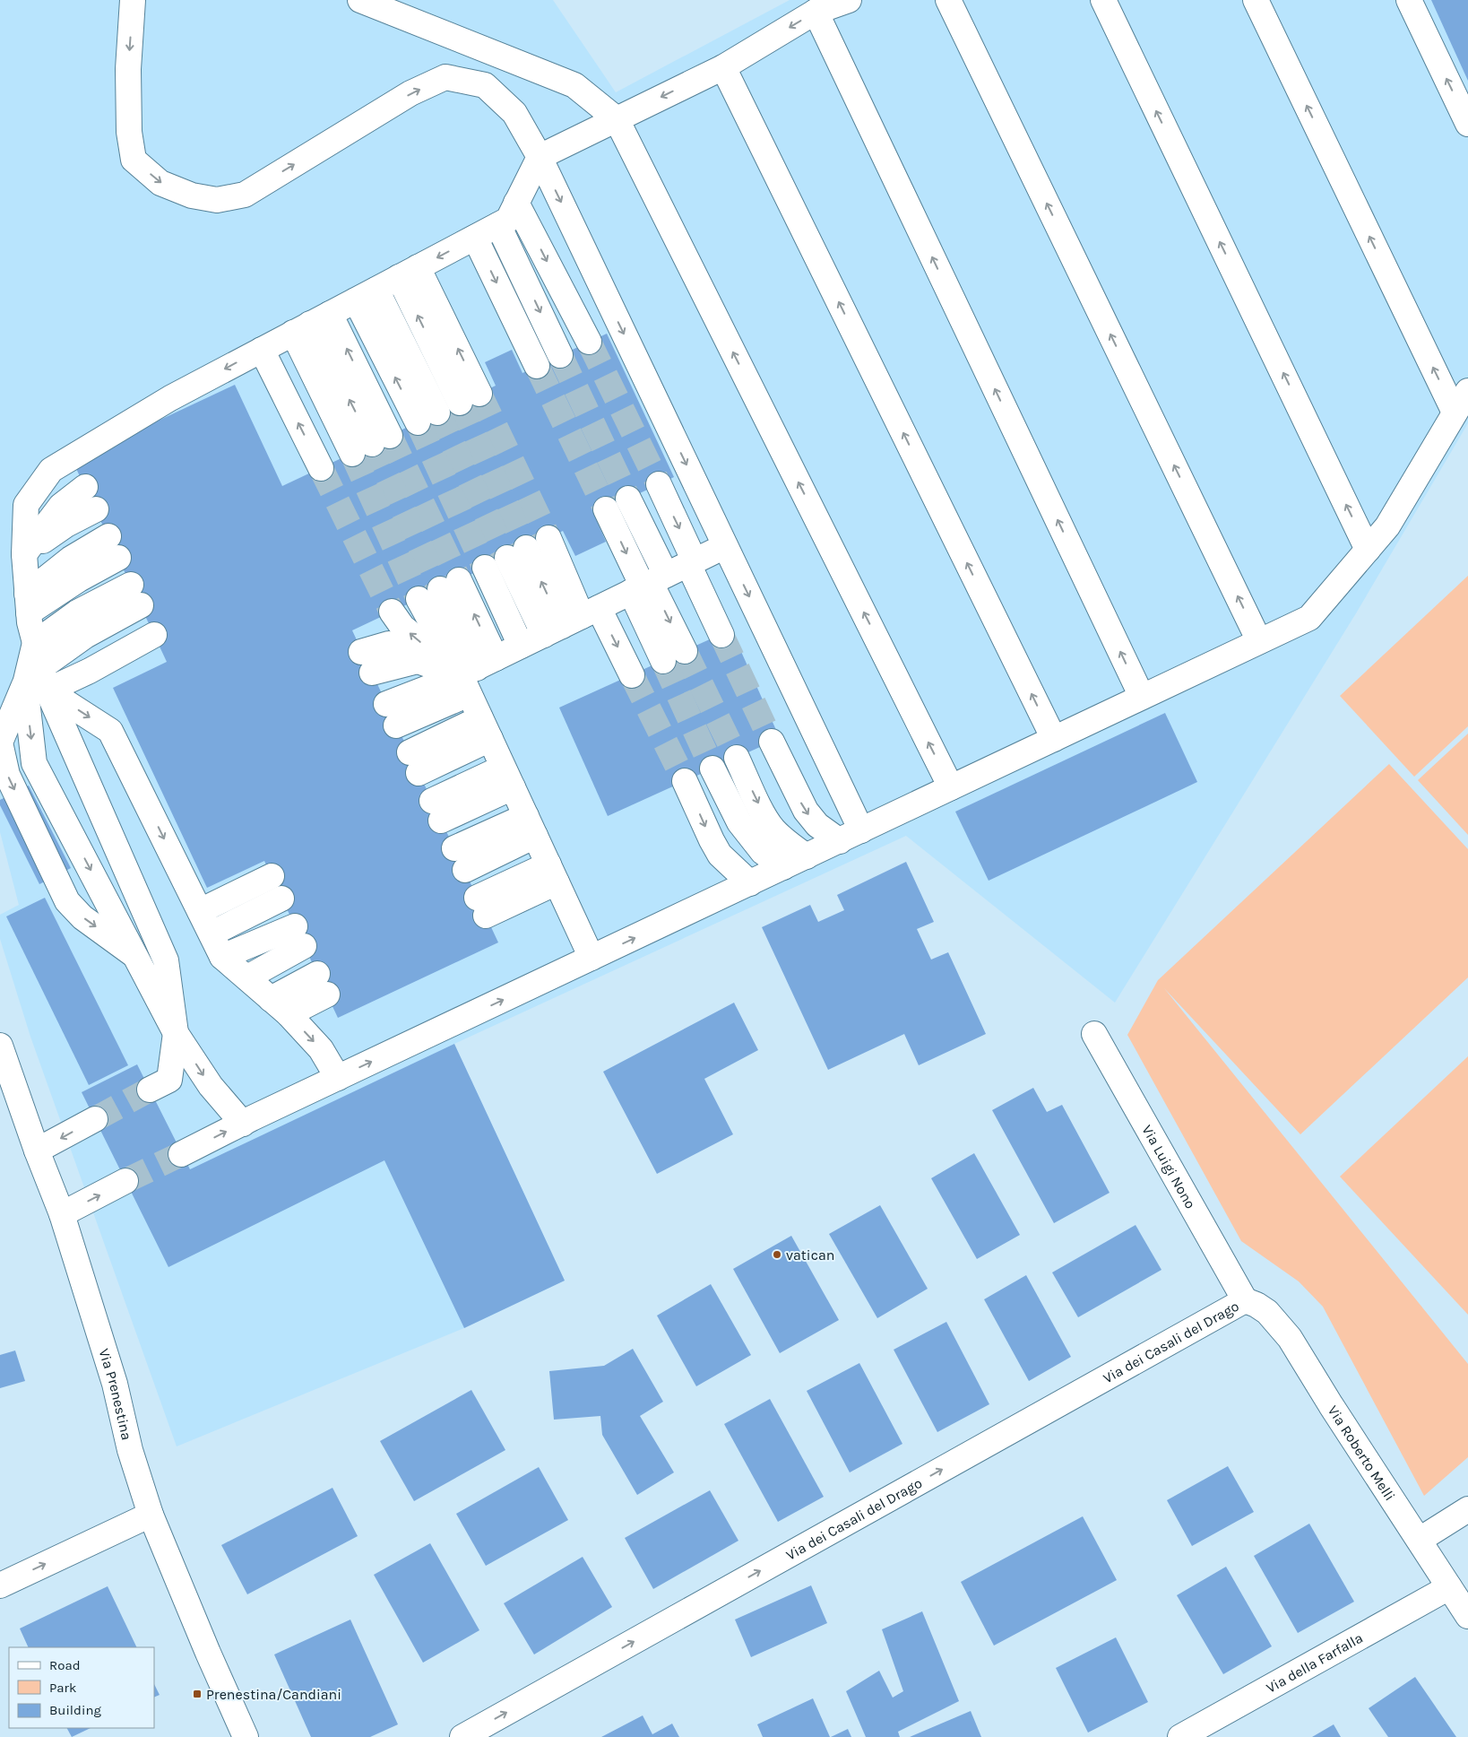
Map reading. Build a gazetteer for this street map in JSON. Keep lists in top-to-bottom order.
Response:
{
  "streets": {
    "street": [
      "Via Luigi Nono",
      "Via dei Casali del Drago",
      "Via Prenestina",
      "Via Roberto Melli",
      "Via della Farfalla"
    ]
  },
  "crossings": [
    ["Via Luigi Nono", "Via dei Casali del Drago"],
    ["Via Luigi Nono", "Via Roberto Melli"],
    ["Via dei Casali del Drago", "Via Roberto Melli"],
    ["Via Roberto Melli", "Via della Farfalla"]
  ],
  "one_way": ["Via dei Casali del Drago"],
  "places": {
    "other": ["vatican"],
    "transit": ["Prenestina/Candiani"]
  },
  "legend": ["Road", "Park", "Building"]
}
